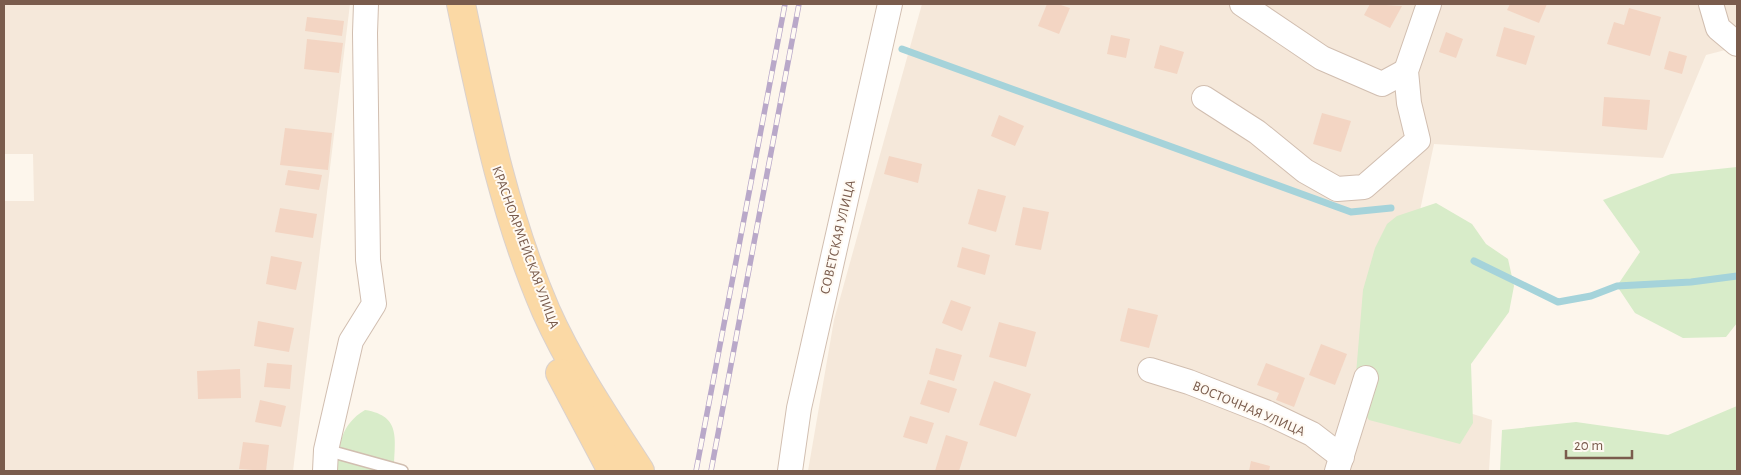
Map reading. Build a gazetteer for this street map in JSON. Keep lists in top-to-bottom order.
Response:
{
  "streets": {
    "main road": ["КРАСНОАРМЕЙСКАЯ УЛИЦА"],
    "street": ["СОВЕТСКАЯ УЛИЦА", "ВОСТОЧНАЯ УЛИЦА"]
  },
  "scale_bar": "20 m"
}
